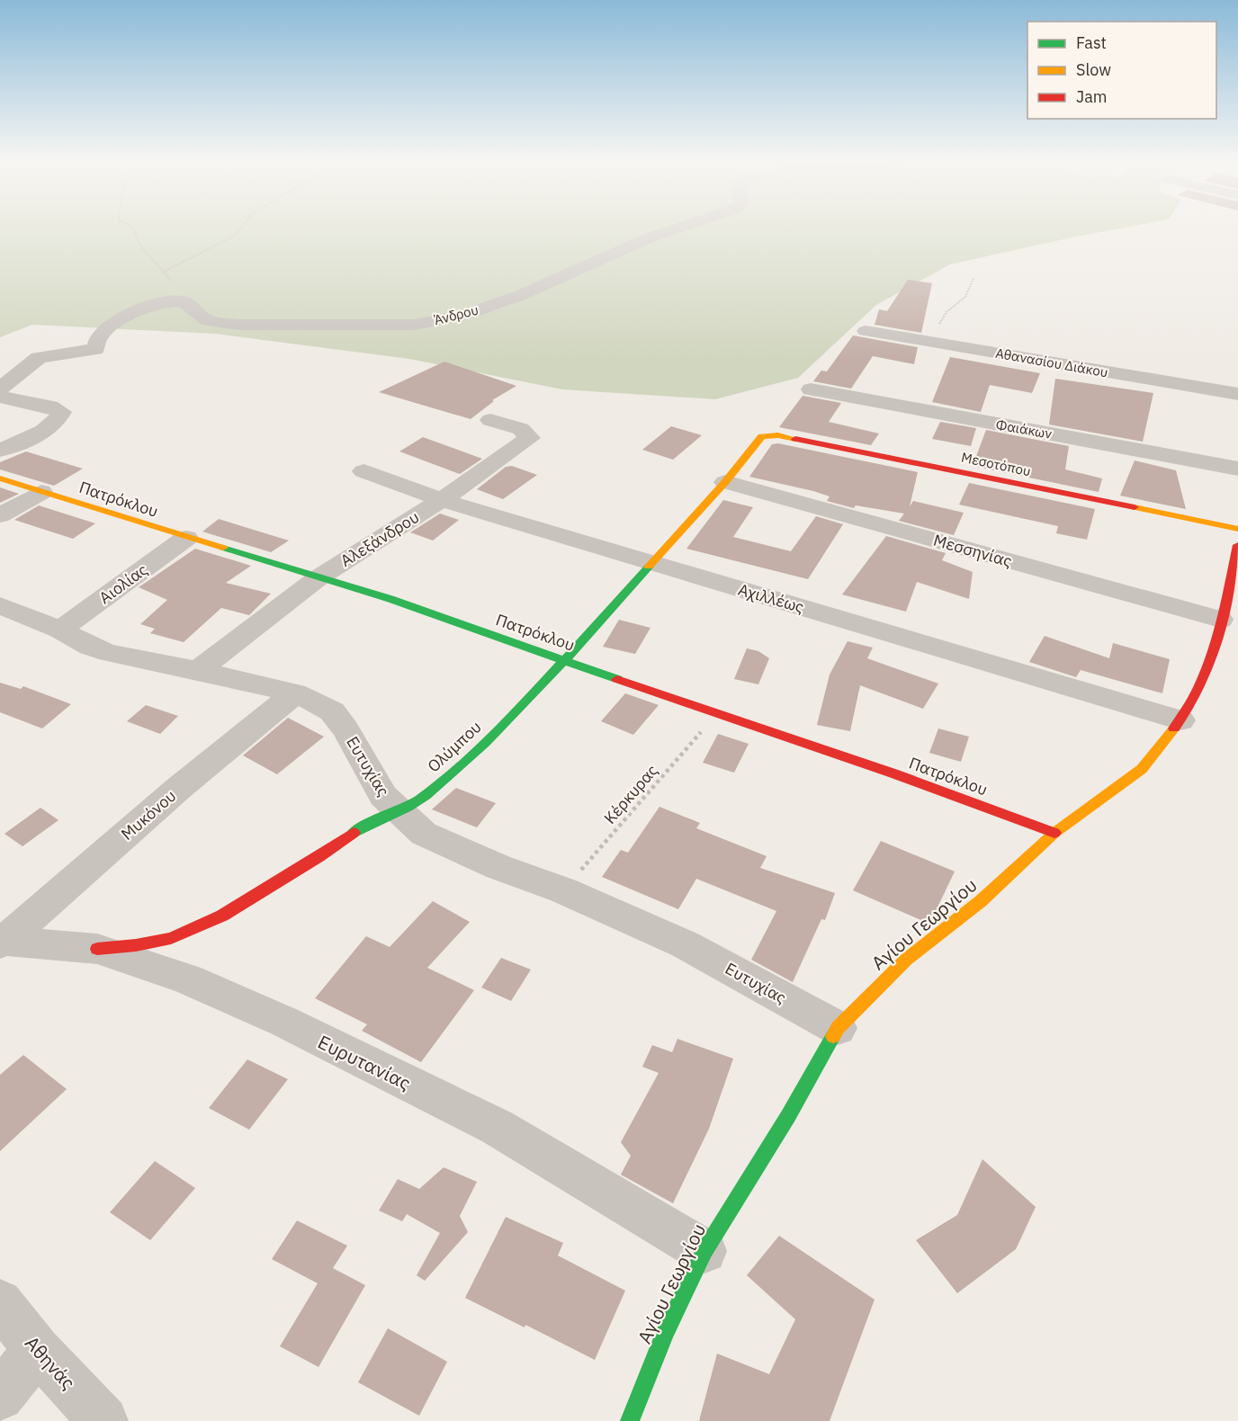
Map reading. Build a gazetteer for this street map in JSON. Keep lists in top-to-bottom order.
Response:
{
  "streets": {
    "street": [
      "Άνδρου",
      "Αθανασίου Διάκου",
      "Φαιάκων",
      "Μεσοτόπου",
      "Πατρόκλου",
      "Αλεξάνδρου",
      "Μεσσηνίας",
      "Αιολίας",
      "Αχιλλέως",
      "Ολύμπου",
      "Ευτυχίας",
      "Μυκόνου",
      "Αγίου Γεωργίου",
      "Ευρυτανίας",
      "Αθηνάς"
    ],
    "path": ["Κέρκυρας"]
  },
  "crossings": [
    ["Μεσοτόπου", "Ολύμπου"],
    ["Πατρόκλου", "Αλεξάνδρου"],
    ["Πατρόκλου", "Αιολίας"],
    ["Πατρόκλου", "Ολύμπου"],
    ["Πατρόκλου", "Κέρκυρας"],
    ["Πατρόκλου", "Αγίου Γεωργίου"],
    ["Αλεξάνδρου", "Αχιλλέως"],
    ["Αλεξάνδρου", "Ευτυχίας"],
    ["Μεσσηνίας", "Ολύμπου"],
    ["Μεσσηνίας", "Αγίου Γεωργίου"],
    ["Αιολίας", "Ευτυχίας"],
    ["Αχιλλέως", "Ολύμπου"],
    ["Αχιλλέως", "Αγίου Γεωργίου"],
    ["Ολύμπου", "Ευτυχίας"],
    ["Ολύμπου", "Ευρυτανίας"],
    ["Ευτυχίας", "Κέρκυρας"],
    ["Ευτυχίας", "Μυκόνου"],
    ["Ευτυχίας", "Αγίου Γεωργίου"],
    ["Μυκόνου", "Ευρυτανίας"],
    ["Αγίου Γεωργίου", "Ευρυτανίας"]
  ],
  "legend": ["Fast", "Slow", "Jam"]
}
